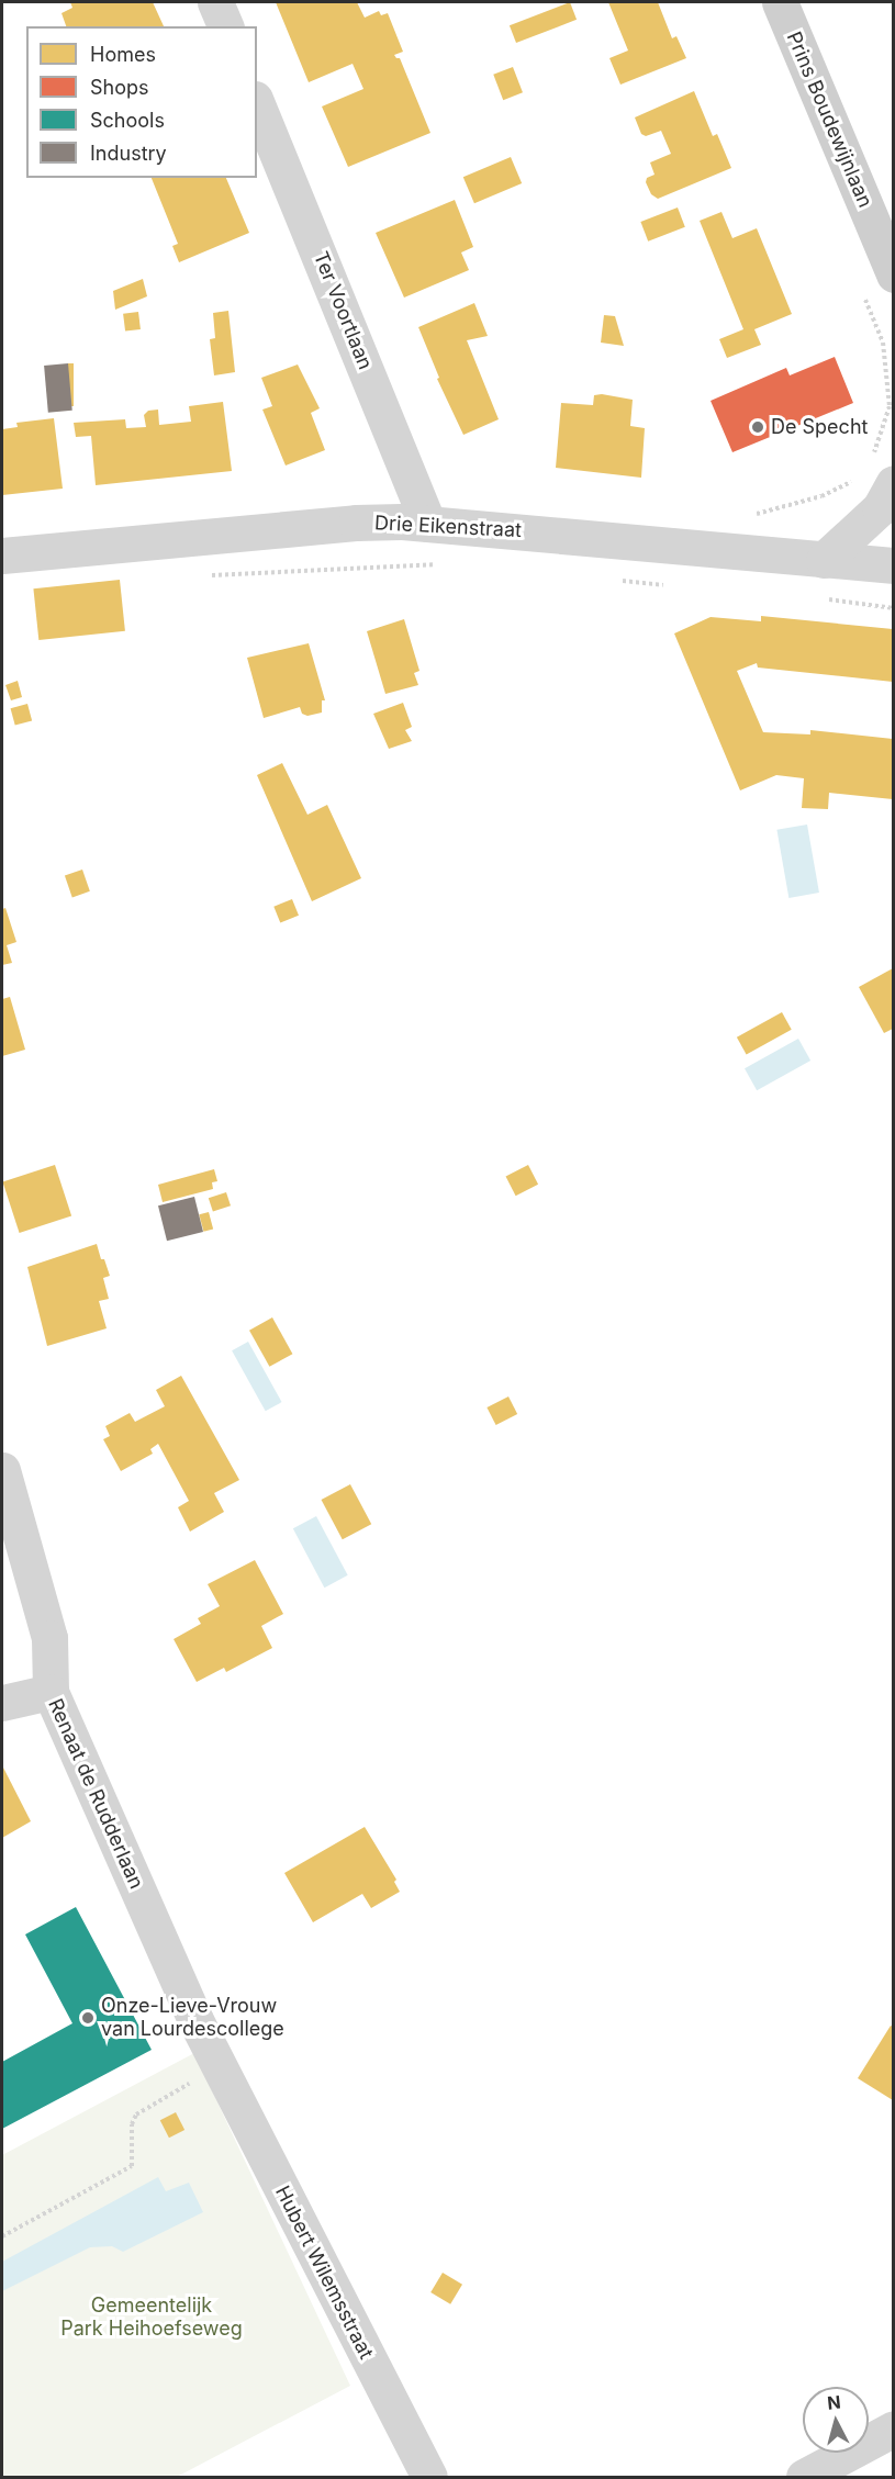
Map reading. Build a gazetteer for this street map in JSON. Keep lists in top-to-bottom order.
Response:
{
  "streets": {
    "main road": ["Prins Boudewijnlaan"],
    "street": [
      "Ter Voortlaan",
      "Drie Eikenstraat",
      "Renaat de Rudderlaan",
      "Hubert Wilemsstraat"
    ]
  },
  "crossings": [
    ["Ter Voortlaan", "Drie Eikenstraat"],
    ["Renaat de Rudderlaan", "Hubert Wilemsstraat"]
  ],
  "parks": ["Gemeentelijk Park Heihoefseweg"],
  "places": ["De Specht", "Onze-Lieve-Vrouw van Lourdescollege"],
  "legend": [
    "Homes",
    "Shops",
    "Schools",
    "Industry"
  ],
  "north": "top"
}
